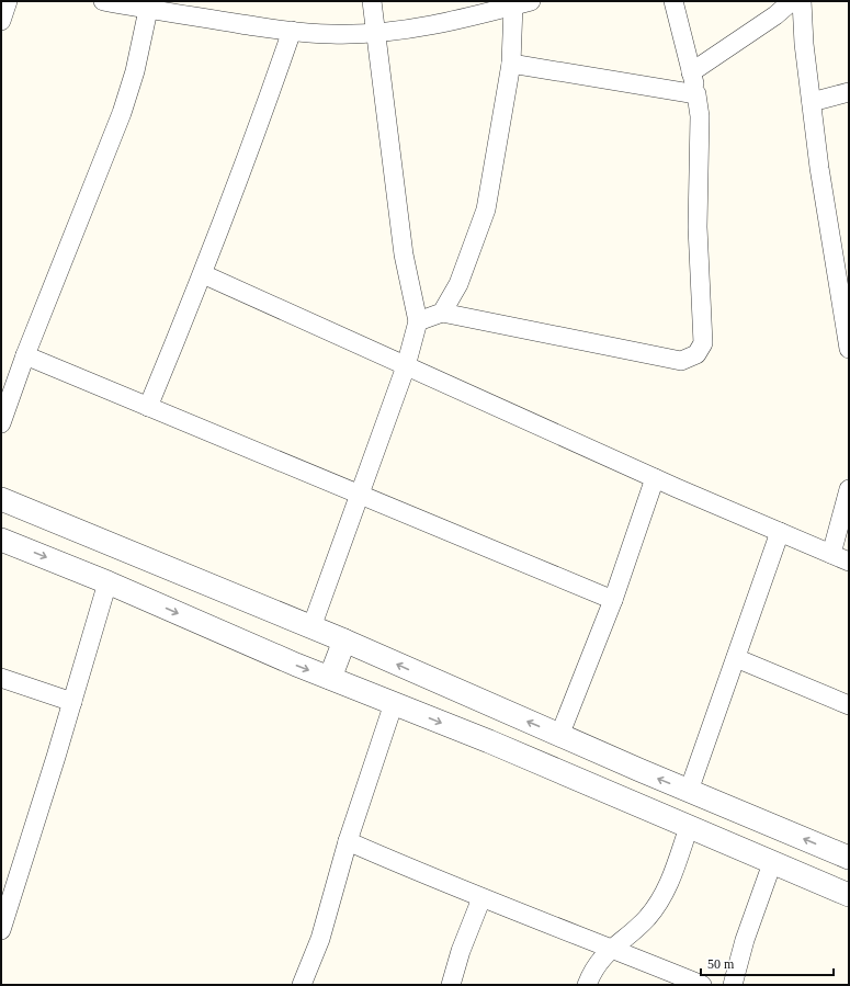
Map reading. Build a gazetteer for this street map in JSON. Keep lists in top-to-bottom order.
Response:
{
  "scale_bar": "50 m"
}
